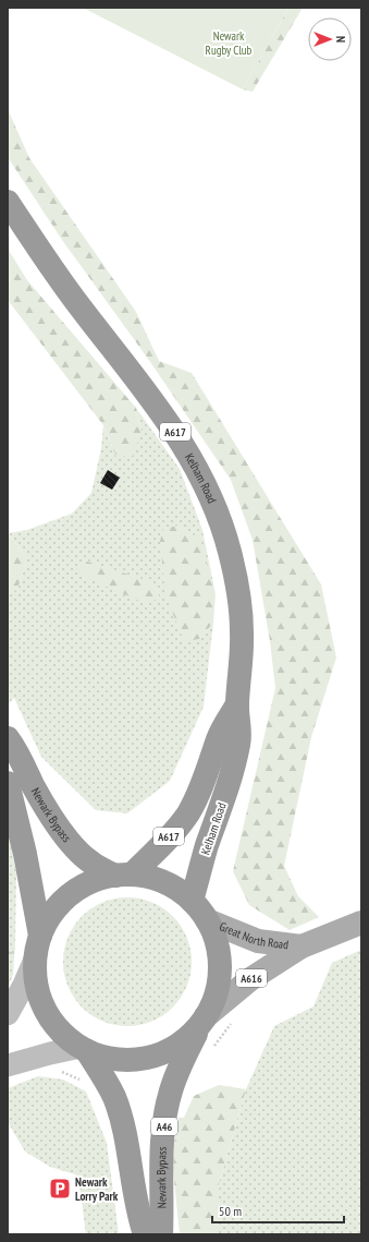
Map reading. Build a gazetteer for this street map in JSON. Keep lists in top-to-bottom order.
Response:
{
  "streets": {
    "highway": [
      "A617",
      "Kelham Road",
      "Newark Bypass",
      "A46"
    ],
    "main road": ["Great North Road", "A616"]
  },
  "crossings": [
    ["Kelham Road", "Newark Bypass"],
    ["Newark Bypass", "Great North Road"]
  ],
  "parks": ["Newark Rugby Club"],
  "places": {
    "parking": ["Newark Lorry Park"]
  },
  "scale_bar": "50 m",
  "north": "right"
}
